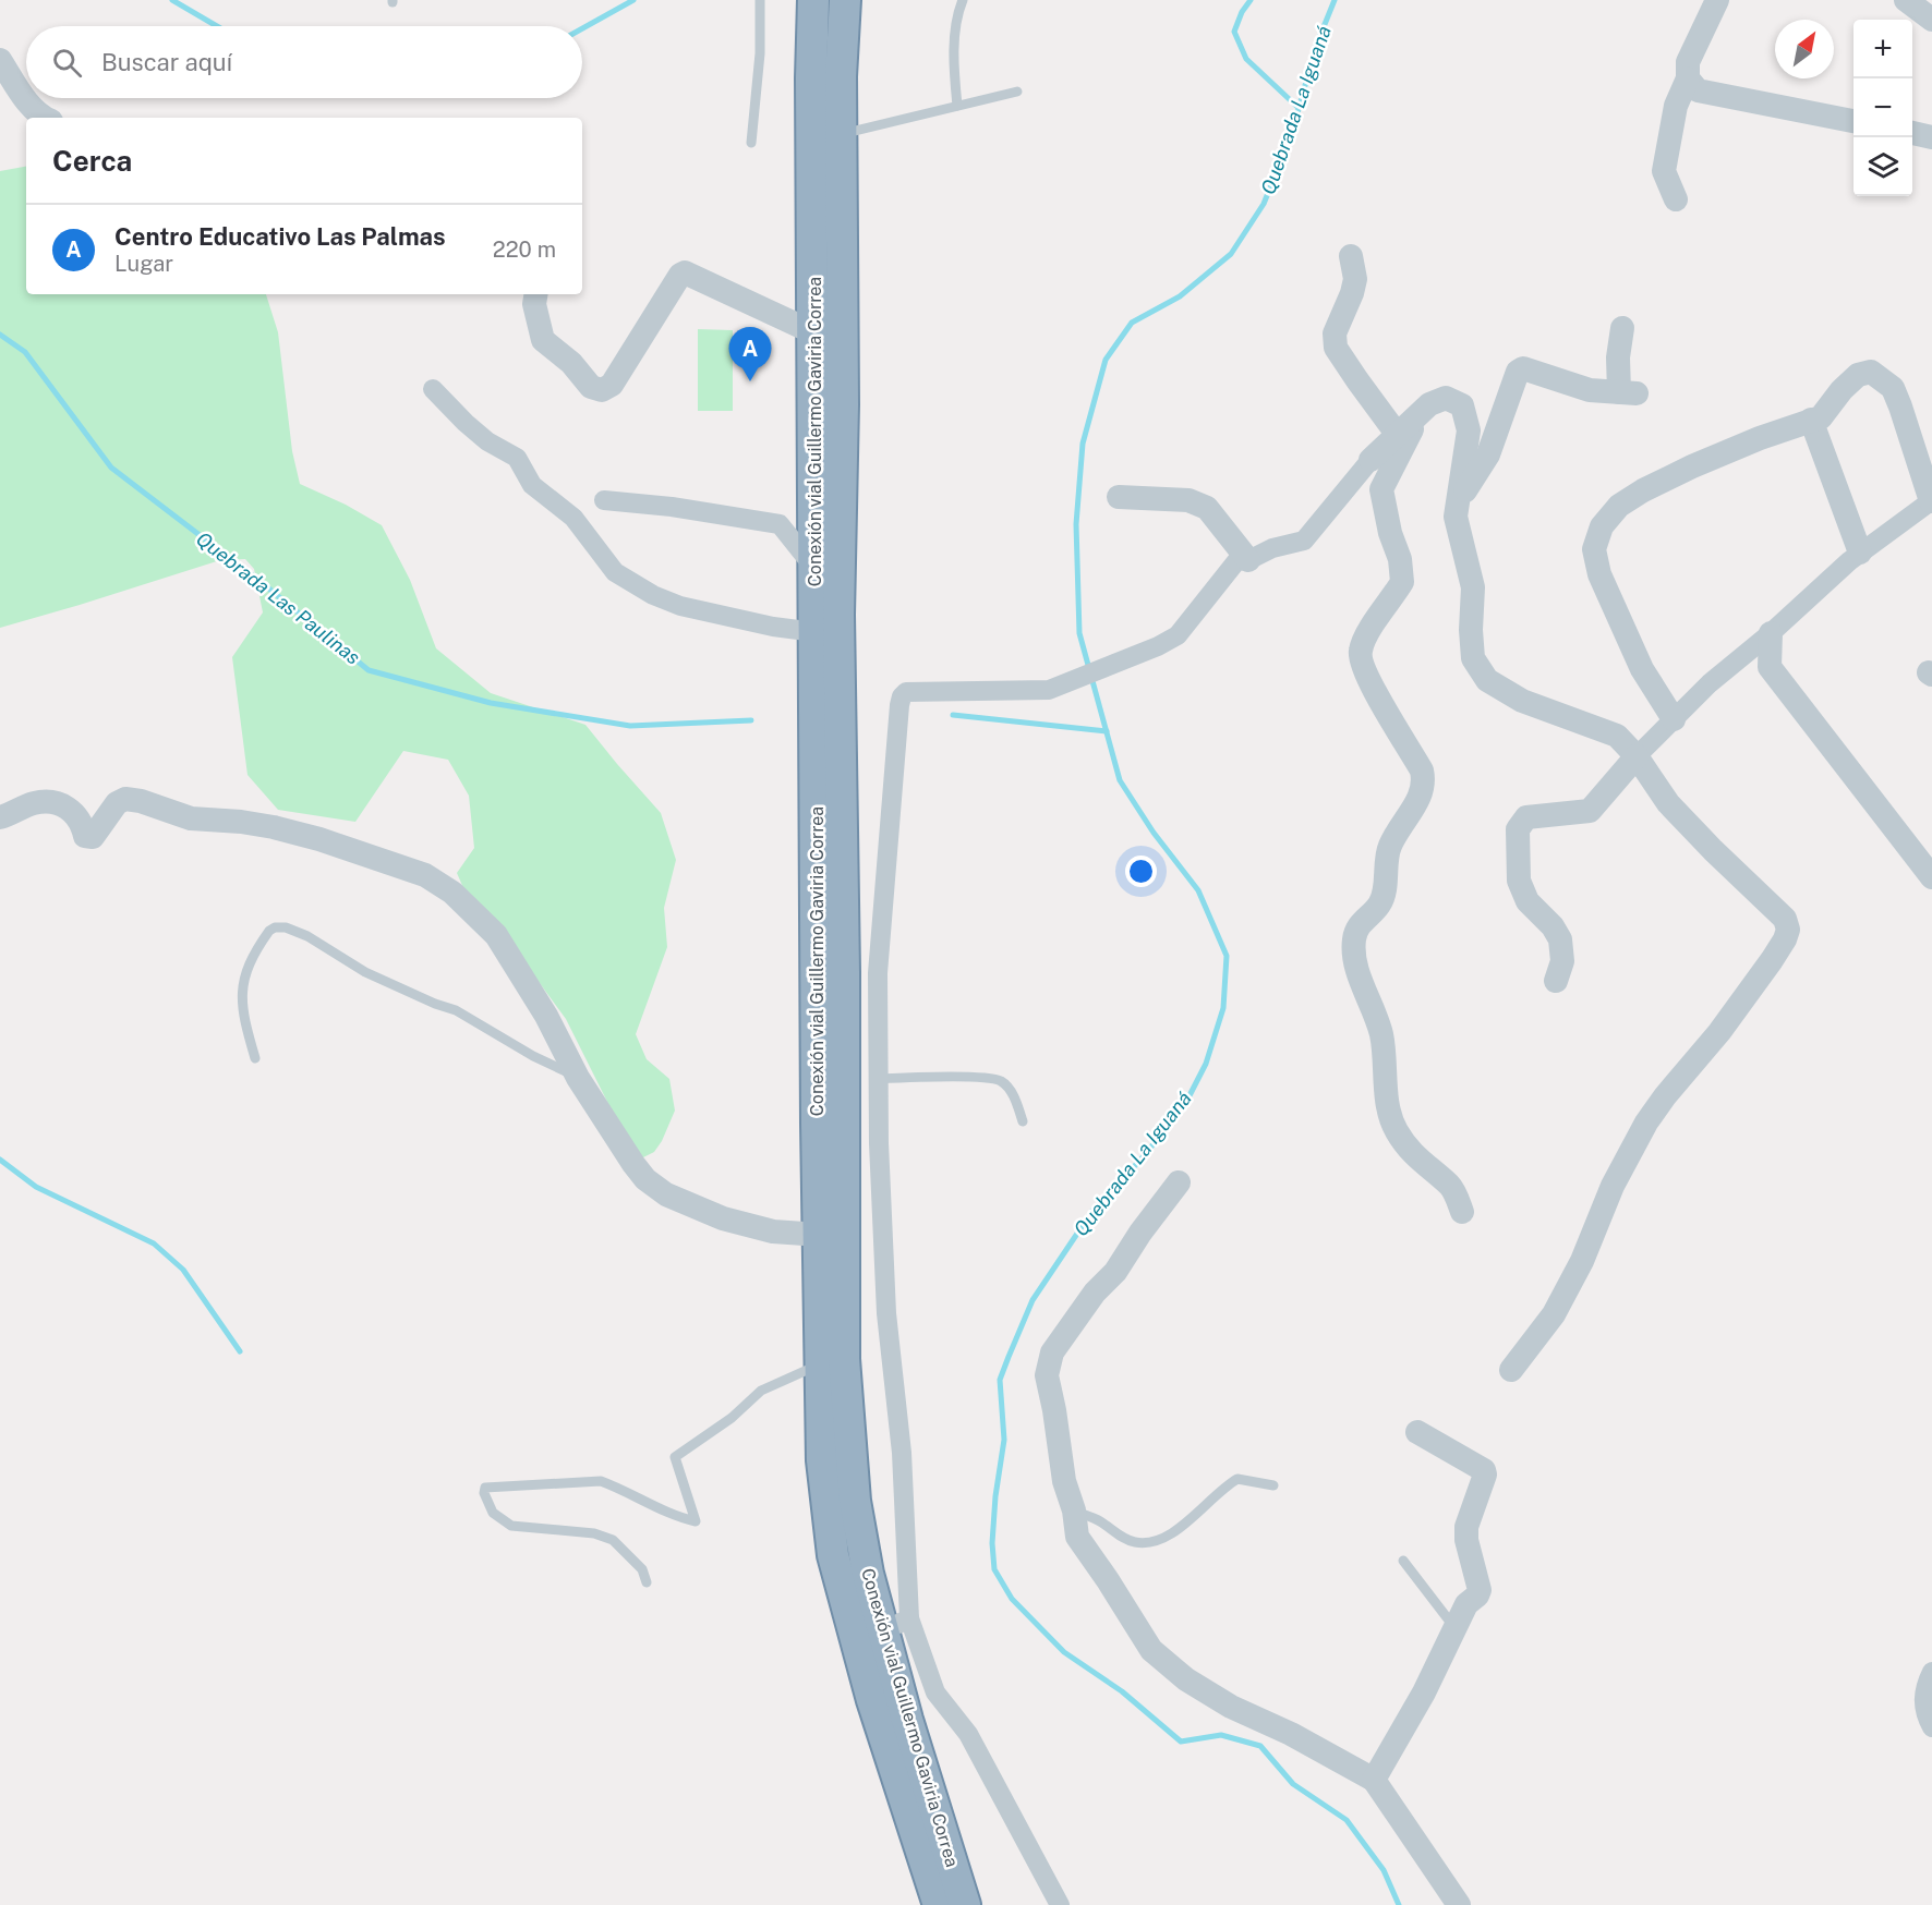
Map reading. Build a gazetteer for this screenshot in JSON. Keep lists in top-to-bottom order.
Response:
{
  "streets": {
    "highway": ["Conexión vial Guillermo Gaviria Correa"]
  },
  "water": ["Quebrada La Iguaná", "Quebrada Las Paulinas"],
  "north": "top right",
  "page": {
    "map_buttons": ["+", "−"],
    "search": "Buscar aquí",
    "heading": "Cerca",
    "list": [
      {
        "mark": "A",
        "name": "Centro Educativo Las Palmas",
        "note": "Lugar",
        "value": "220 m"
      }
    ],
    "pins": "A"
  }
}
